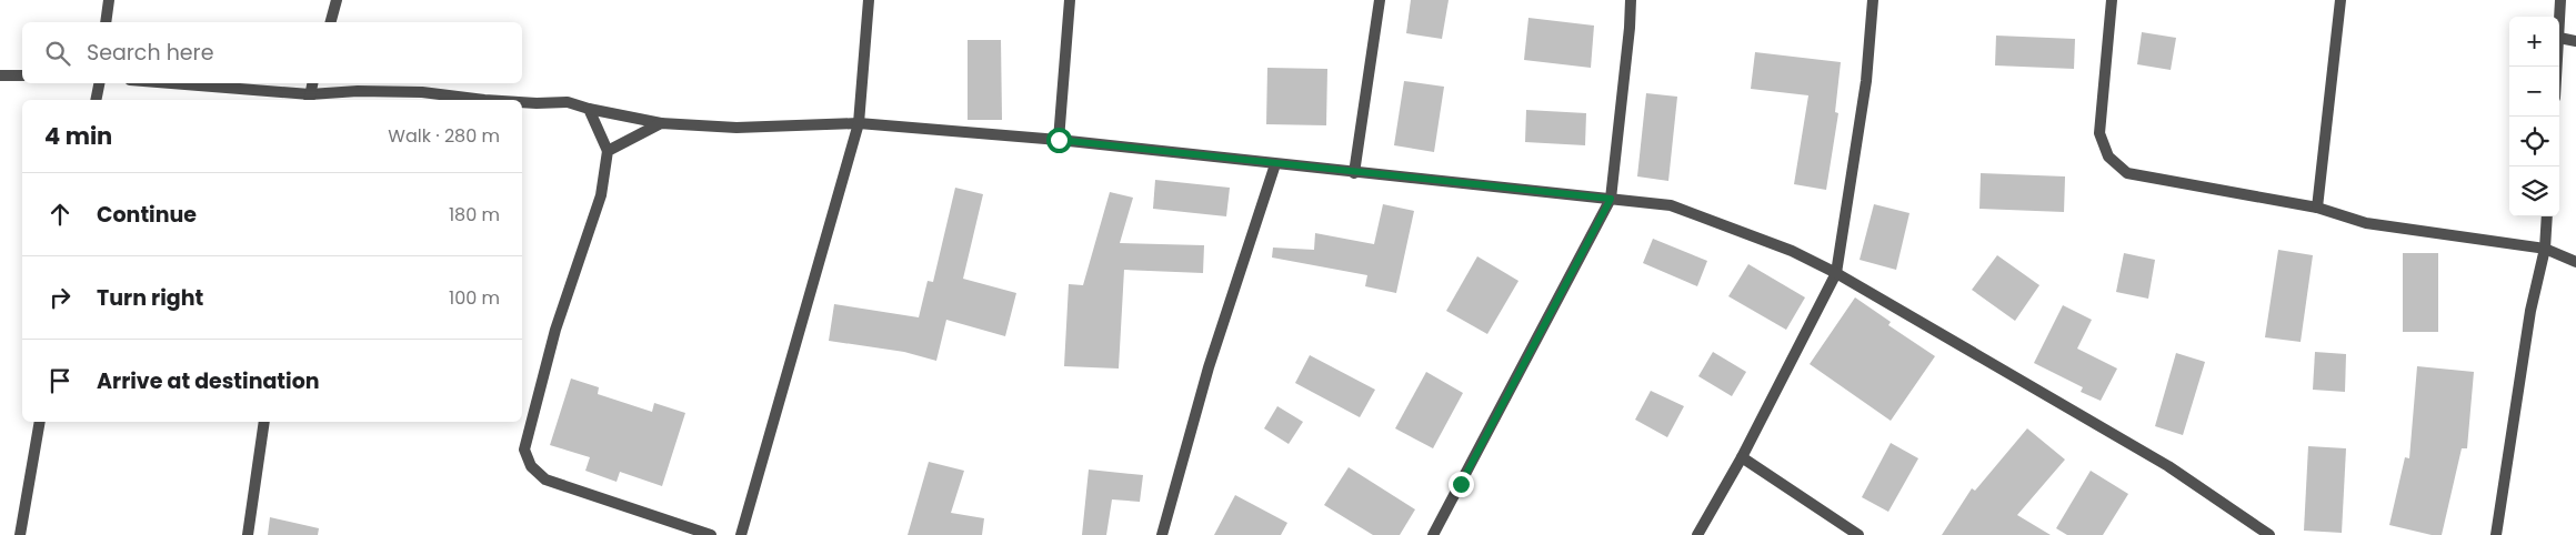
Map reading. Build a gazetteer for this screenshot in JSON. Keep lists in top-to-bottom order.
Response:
{
  "page": {
    "map_buttons": ["+", "−"],
    "search": "Search here",
    "heading": ["4 min", "Walk · 280 m"],
    "list": [
      ["Continue", "180 m"],
      ["Turn right", "100 m"],
      "Arrive at destination"
    ]
  }
}
